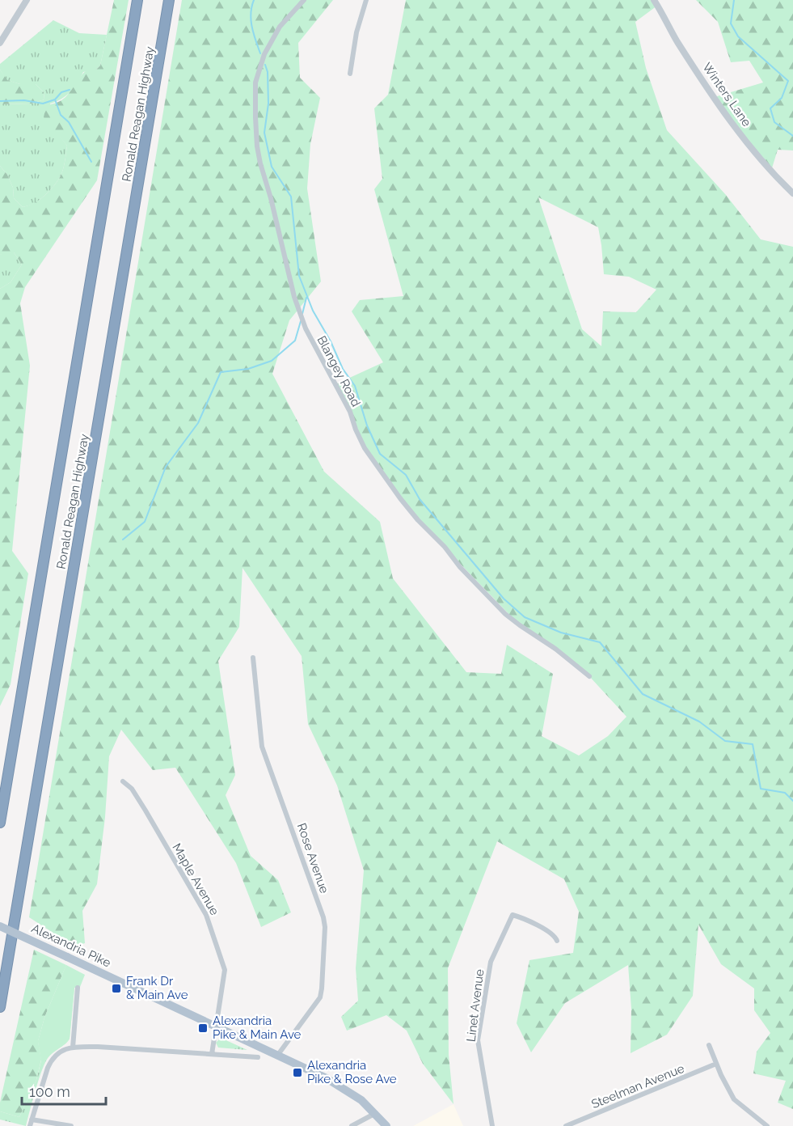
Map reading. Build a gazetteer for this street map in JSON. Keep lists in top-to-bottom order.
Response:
{
  "streets": {
    "highway": ["Ronald Reagan Highway"],
    "main road": ["Alexandria Pike"],
    "street": [
      "Winters Lane",
      "Blangey Road",
      "Rose Avenue",
      "Maple Avenue",
      "Linet Avenue",
      "Steelman Avenue"
    ]
  },
  "crossings": [
    ["Rose Avenue", "Alexandria Pike"],
    ["Maple Avenue", "Alexandria Pike"]
  ],
  "places": {
    "transit": ["Frank Dr & Main Ave", "Alexandria Pike & Main Ave", "Alexandria Pike & Rose Ave"]
  },
  "scale_bar": "100 m"
}
